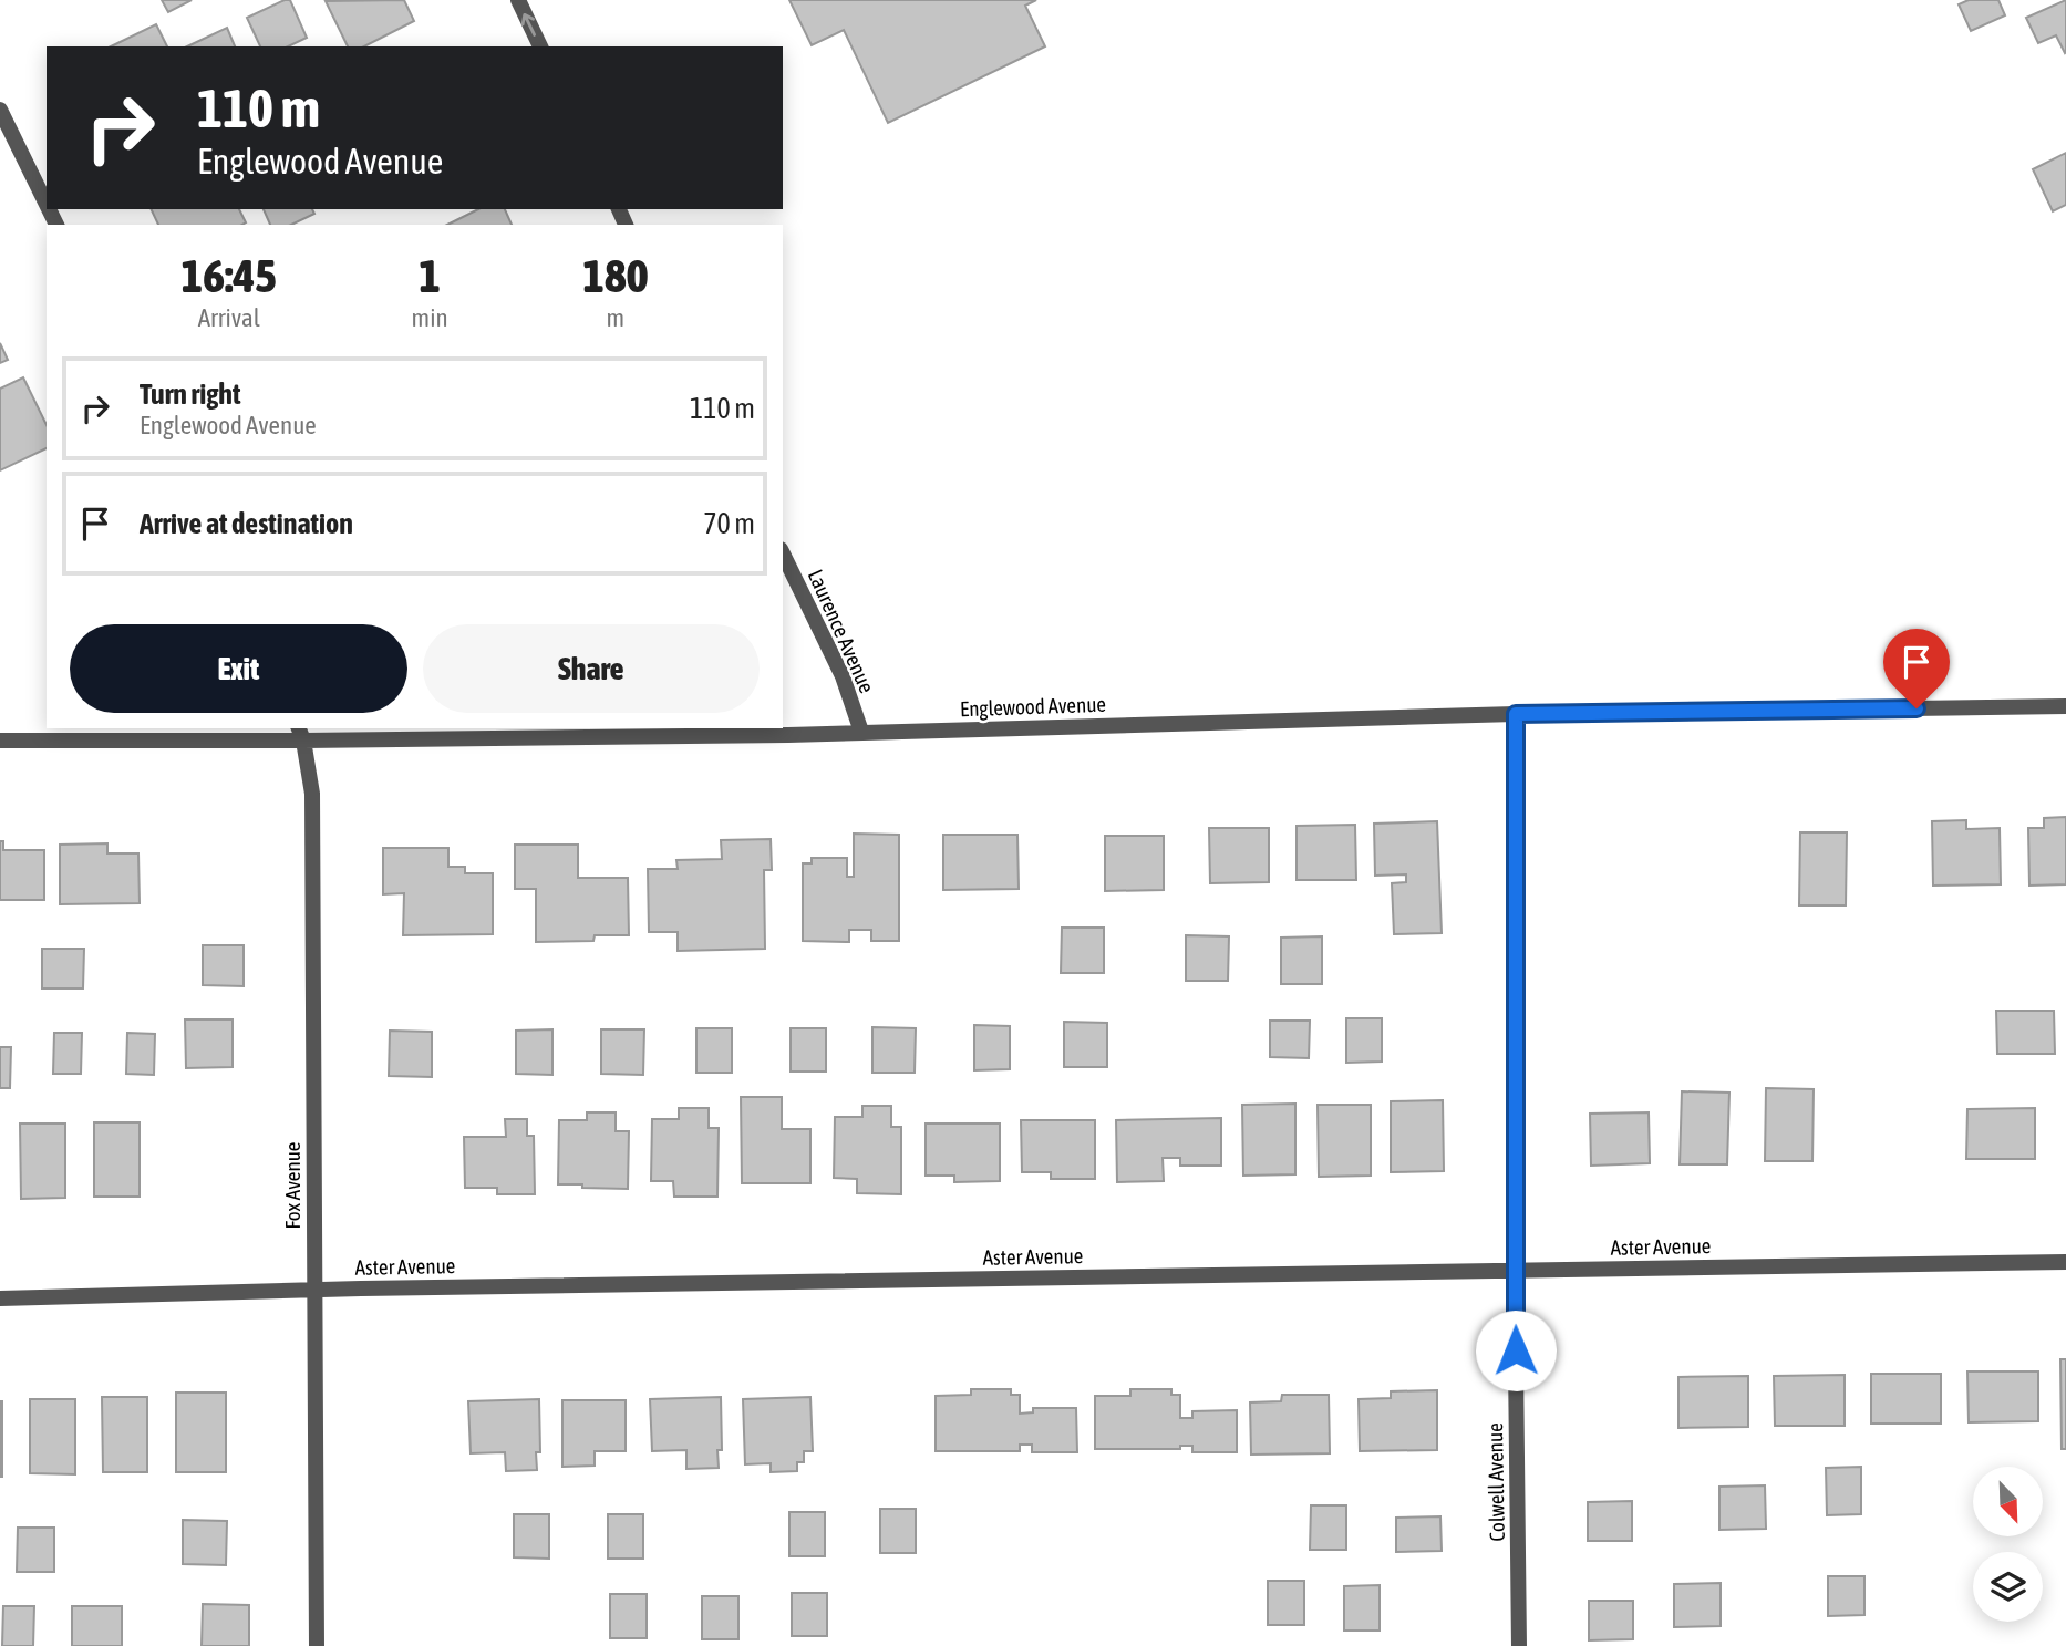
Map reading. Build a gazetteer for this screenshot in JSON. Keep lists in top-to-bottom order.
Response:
{
  "streets": {
    "street": [
      "Laurence Avenue",
      "Englewood Avenue",
      "Fox Avenue",
      "Aster Avenue",
      "Colwell Avenue"
    ]
  },
  "crossings": [
    ["Laurence Avenue", "Englewood Avenue"],
    ["Englewood Avenue", "Fox Avenue"],
    ["Englewood Avenue", "Colwell Avenue"],
    ["Fox Avenue", "Aster Avenue"],
    ["Aster Avenue", "Colwell Avenue"]
  ],
  "north": "bottom right",
  "page": {
    "turn": ["110 m", "Englewood Avenue"],
    "eta": [
      "16:45",
      "Arrival",
      "1",
      "min",
      "180",
      "m"
    ],
    "list": [
      {
        "name": "Turn right",
        "note": "Englewood Avenue",
        "value": "110 m"
      },
      {
        "name": "Arrive at destination",
        "value": "70 m"
      }
    ],
    "buttons": ["Exit", "Share"]
  }
}
